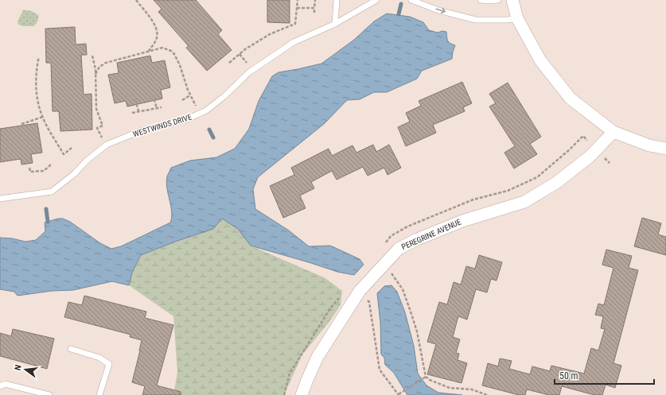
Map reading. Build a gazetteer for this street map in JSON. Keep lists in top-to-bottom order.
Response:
{
  "streets": {
    "street": ["PEREGRINE AVENUE"],
    "lane": ["WESTWINDS DRIVE"]
  },
  "scale_bar": "50 m",
  "north": "left"
}
